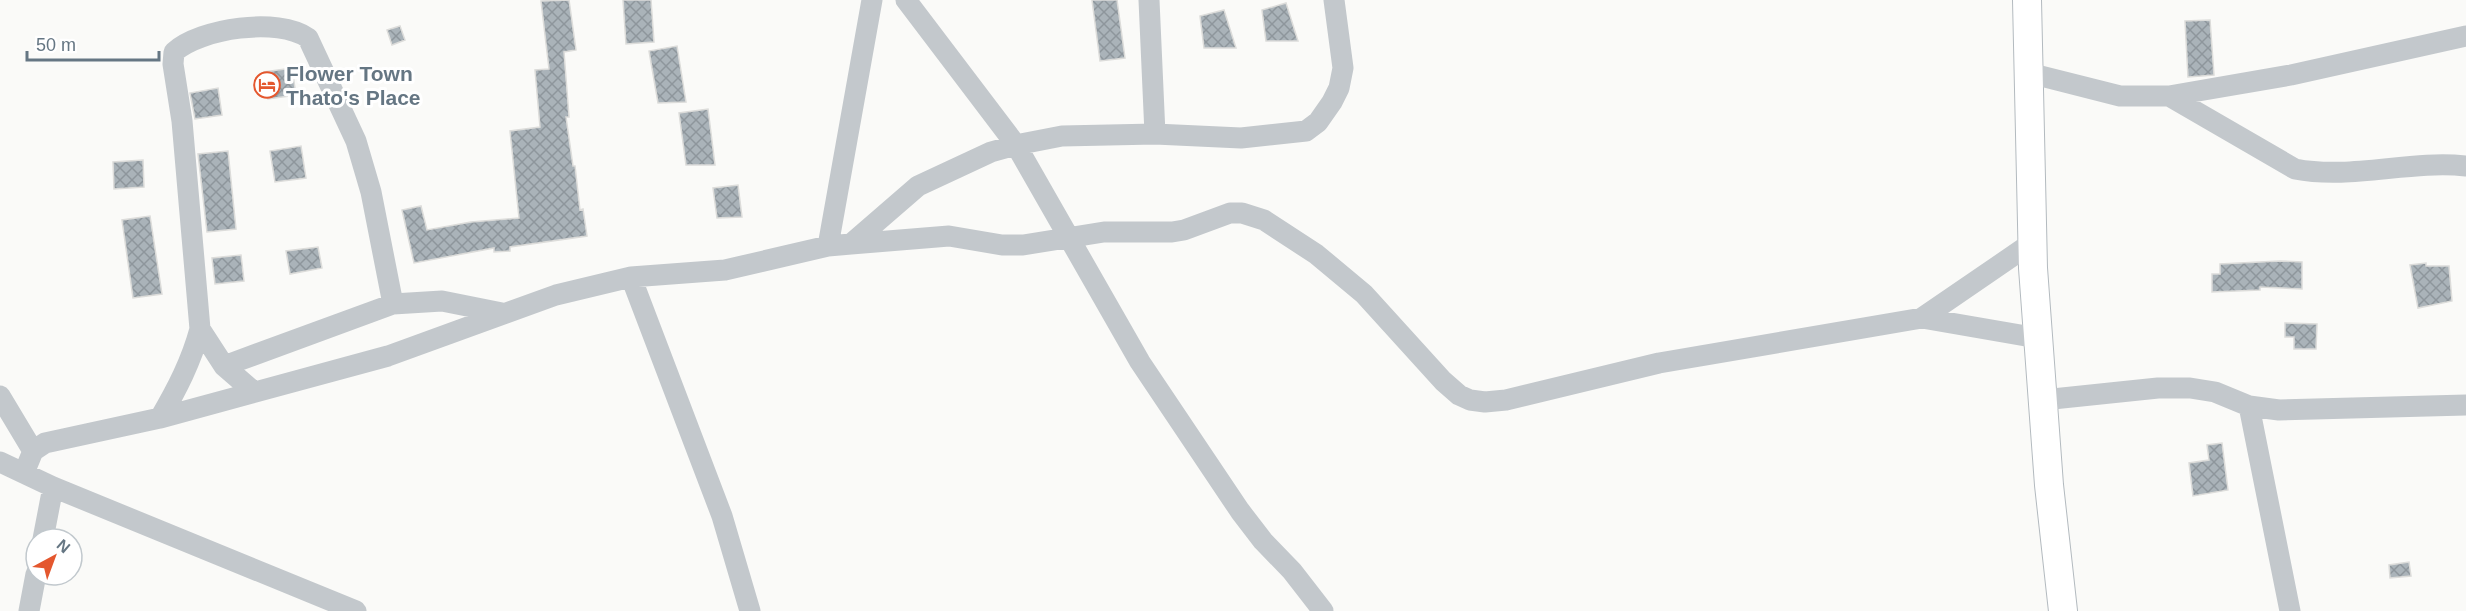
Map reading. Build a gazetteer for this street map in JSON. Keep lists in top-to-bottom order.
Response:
{
  "places": {
    "hotel": ["Flower Town Thato's Place"]
  },
  "scale_bar": "50 m",
  "north": "top right"
}
